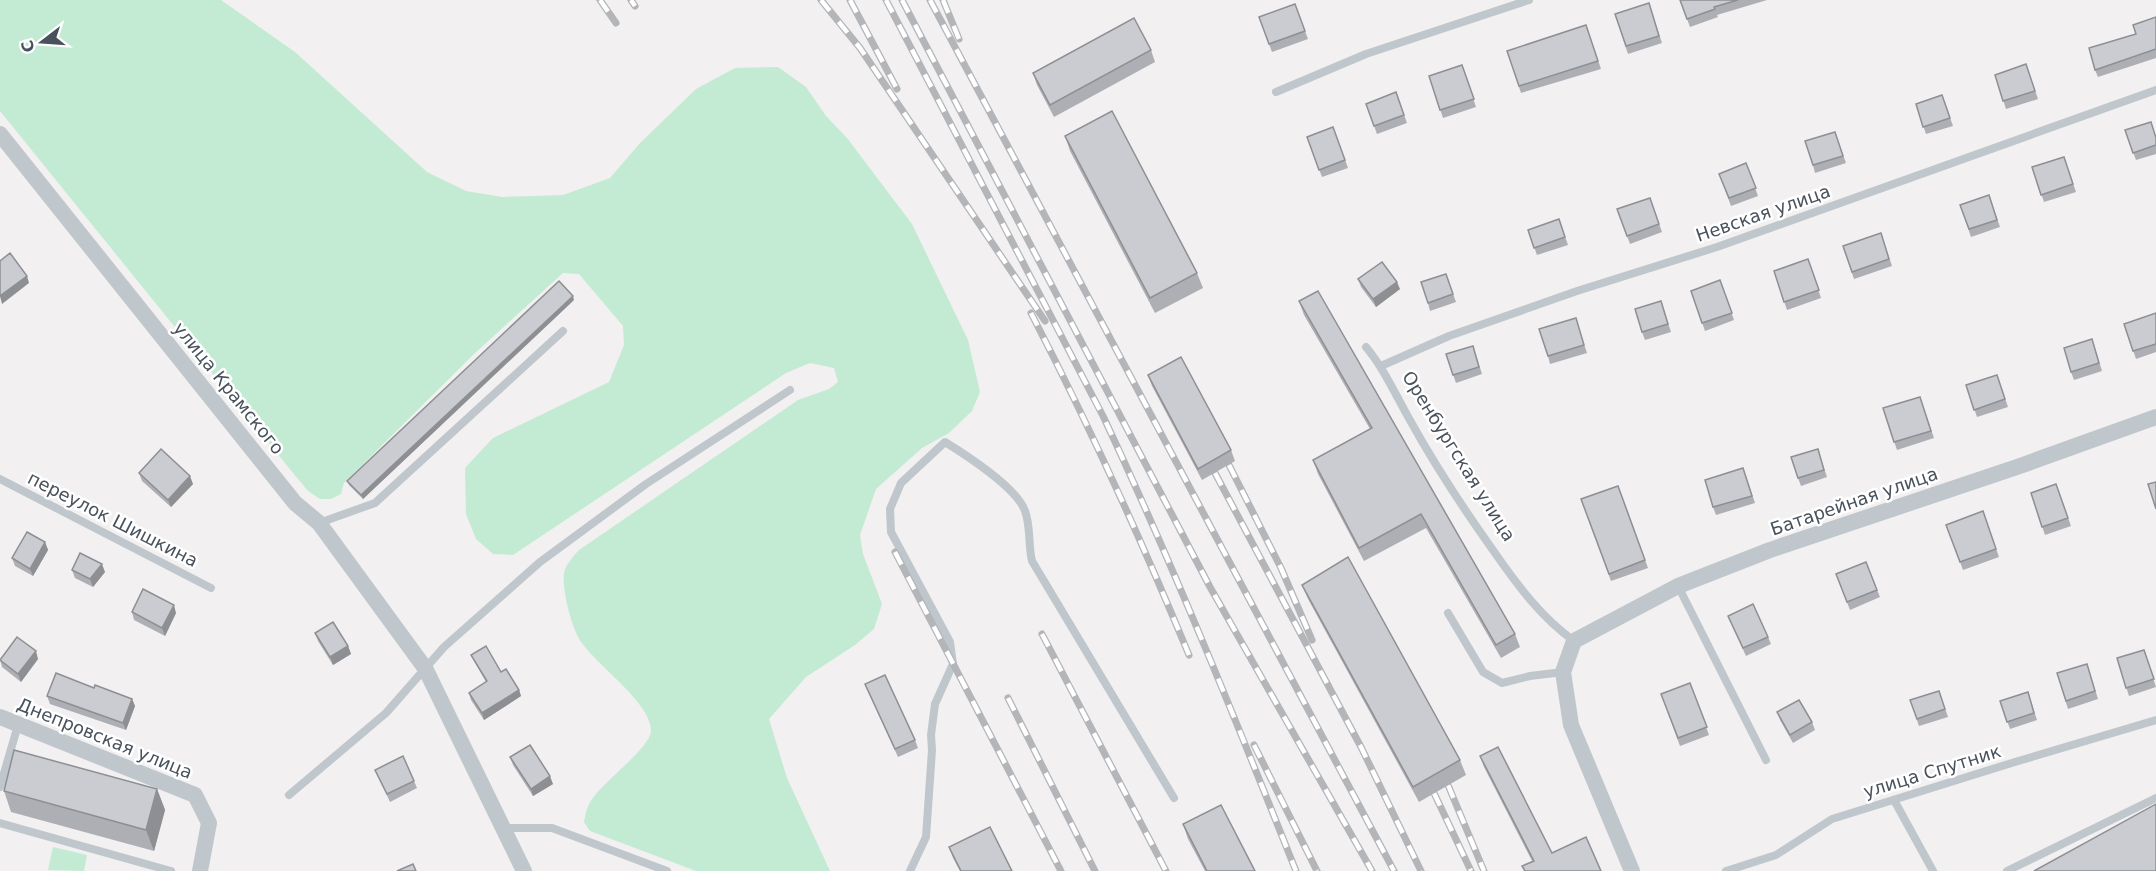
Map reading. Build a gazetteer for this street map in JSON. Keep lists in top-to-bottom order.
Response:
{
  "streets": {
    "street": ["улица Крамского", "Батарейная улица", "Днепровская улица"],
    "lane": [
      "Невская улица",
      "Оренбургская улица",
      "переулок Шишкина",
      "улица Спутник"
    ]
  },
  "crossings": [
    ["Невская улица", "Оренбургская улица"],
    ["Оренбургская улица", "Батарейная улица"]
  ],
  "north": "left"
}
